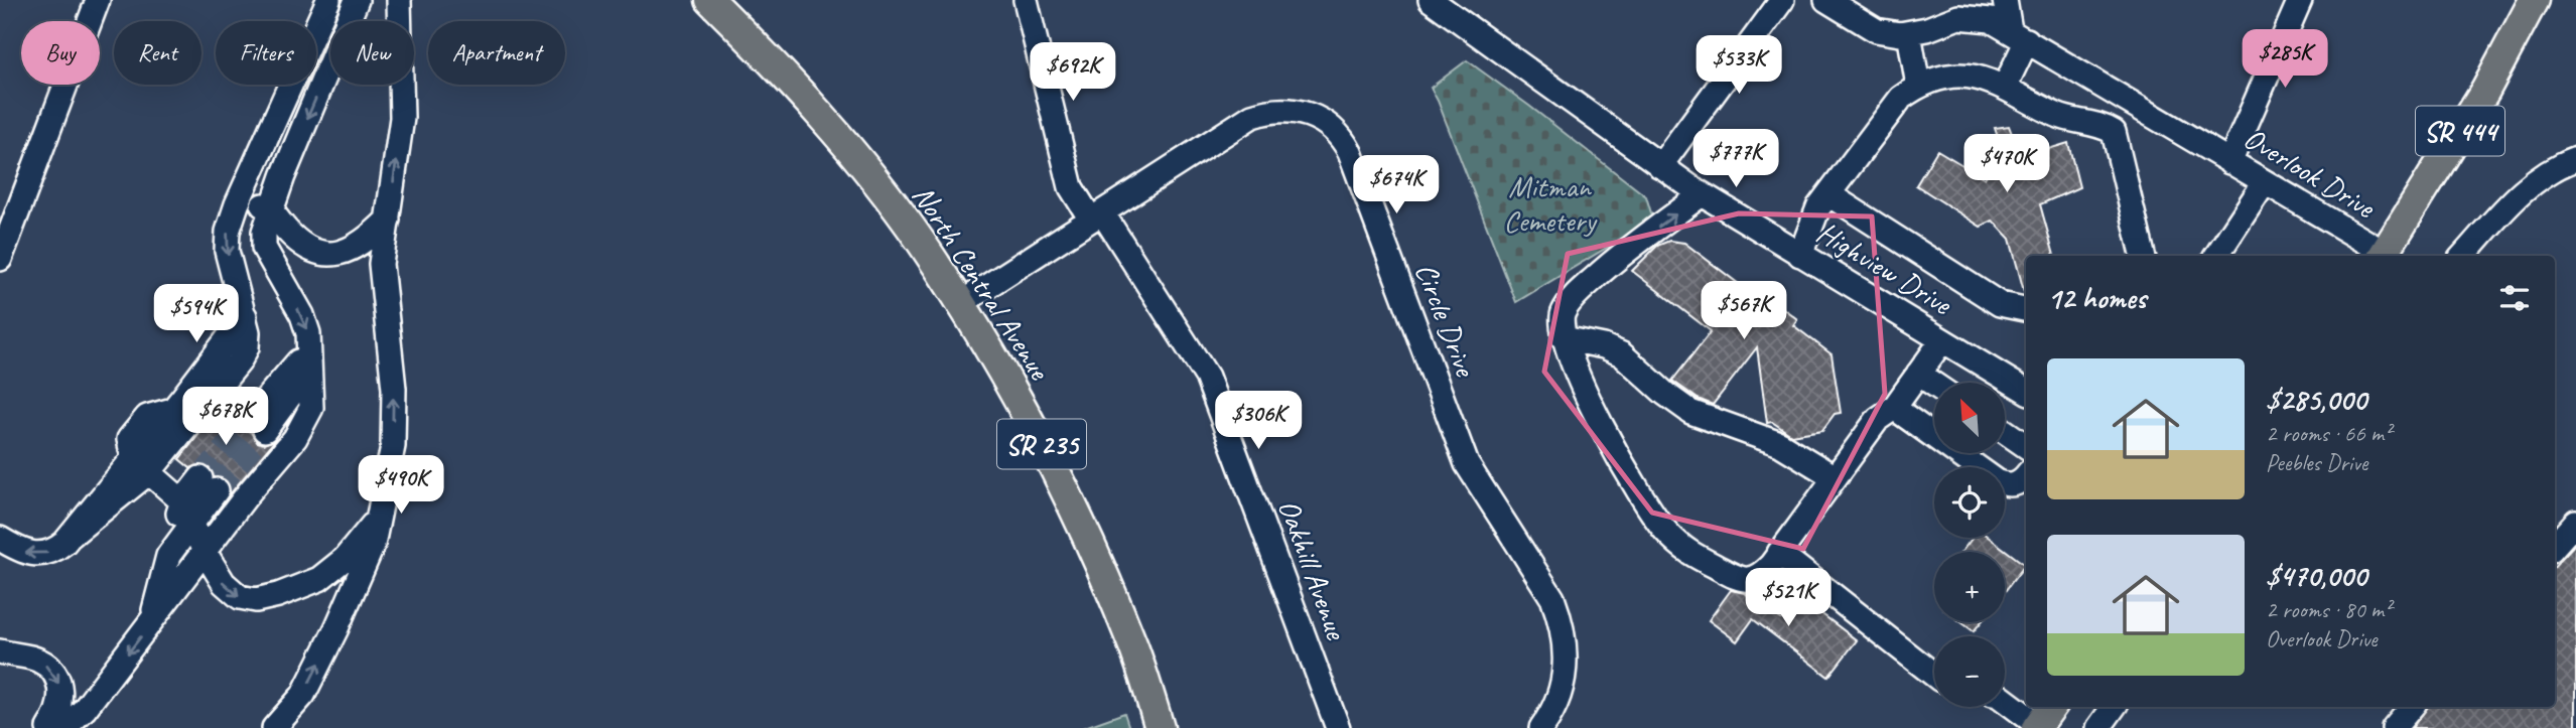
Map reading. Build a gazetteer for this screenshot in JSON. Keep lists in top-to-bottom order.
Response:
{
  "streets": {
    "main road": ["SR 444", "North Central Avenue", "SR 235"],
    "street": [
      "Overlook Drive",
      "Highview Drive",
      "Circle Drive",
      "Oakhill Avenue"
    ]
  },
  "crossings": [
    ["SR 444", "Overlook Drive"],
    ["North Central Avenue", "Circle Drive"],
    ["Circle Drive", "Oakhill Avenue"]
  ],
  "parks": ["Mitman Cemetery"],
  "north": "top left",
  "page": {
    "chip": [
      "Buy",
      "Rent",
      "Filters",
      "New",
      "Apartment"
    ],
    "price": [
      "$285K",
      "$533K",
      "$692K",
      "$777K",
      "$470K",
      "$674K",
      "$567K",
      "$594K",
      "$678K",
      "$306K",
      "$490K",
      "$521K"
    ],
    "heading": "12 homes",
    "list": [
      {
        "name": "$285,000",
        "note": "2 rooms · 66 m² · Peebles Drive"
      },
      {
        "name": "$470,000",
        "note": "2 rooms · 80 m² · Overlook Drive"
      }
    ],
    "map_buttons": ["+", "−"]
  }
}
